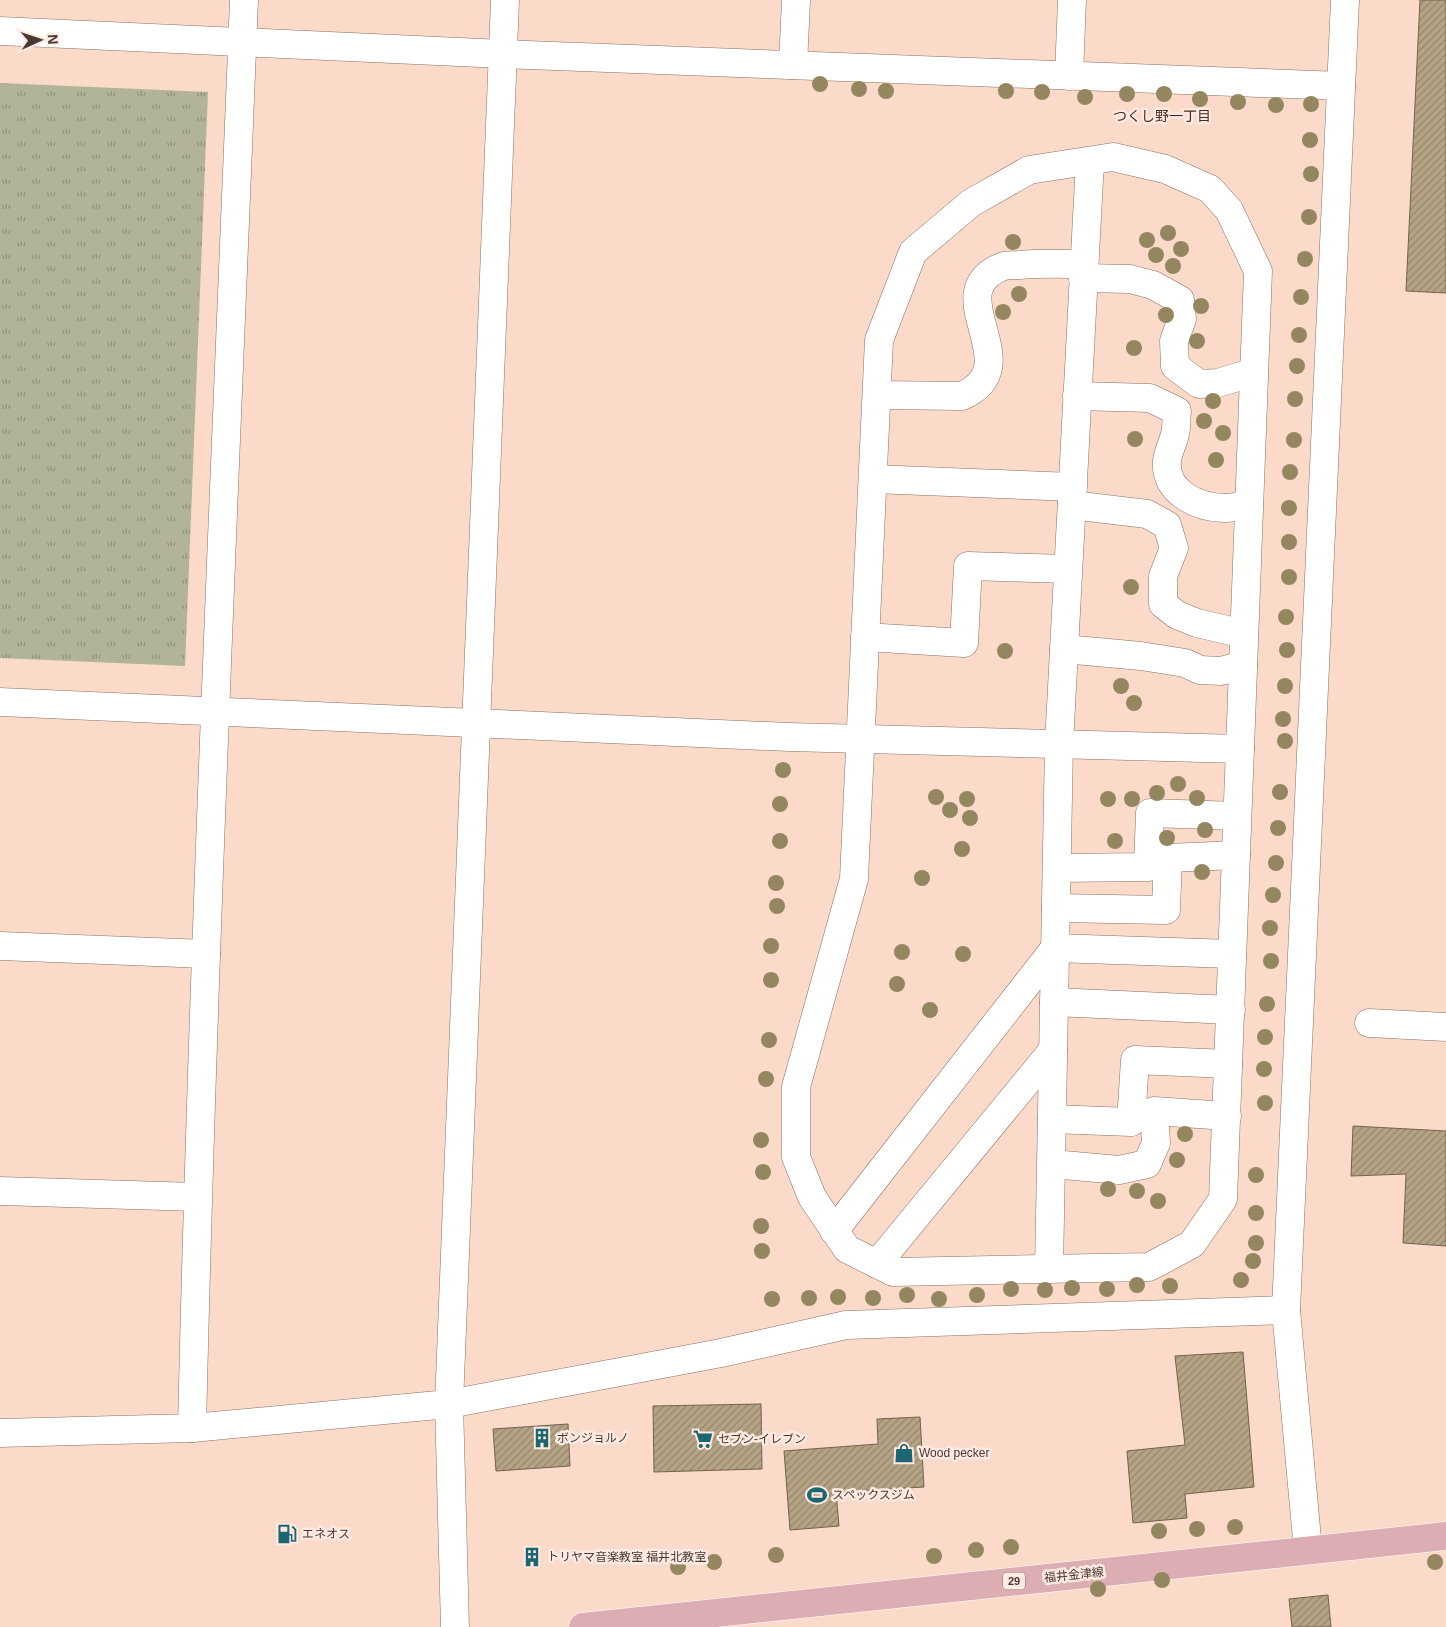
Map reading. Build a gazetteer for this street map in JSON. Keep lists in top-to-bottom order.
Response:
{
  "streets": {
    "main road": ["福井金津線", "29"]
  },
  "districts": ["つくし野一丁目"],
  "places": {
    "building": ["ボンジョルノ", "トリヤマ音楽教室 福井北教室"],
    "supermarket": ["セブン-イレブン"],
    "shop": ["Wood pecker"],
    "sports": ["スペックスジム"],
    "fuel station": ["エネオス"]
  },
  "north": "right"
}
